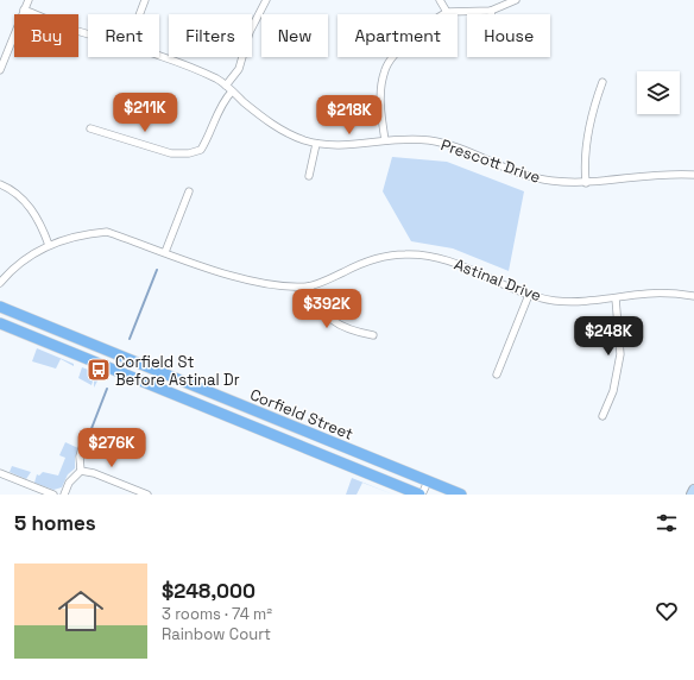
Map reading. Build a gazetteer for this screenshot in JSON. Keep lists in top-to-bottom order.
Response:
{
  "streets": {
    "main road": ["Corfield Street"],
    "street": ["Prescott Drive", "Astinal Drive"]
  },
  "places": {
    "bus stop": ["Corfield St Before Astinal Dr"]
  },
  "page": {
    "chip": [
      "Buy",
      "Rent",
      "Filters",
      "New",
      "Apartment",
      "House"
    ],
    "price": [
      "$211K",
      "$218K",
      "$392K",
      "$248K",
      "$276K"
    ],
    "heading": "5 homes",
    "list": [
      {
        "name": "$248,000",
        "note": "3 rooms · 74 m² · Rainbow Court"
      }
    ]
  }
}
